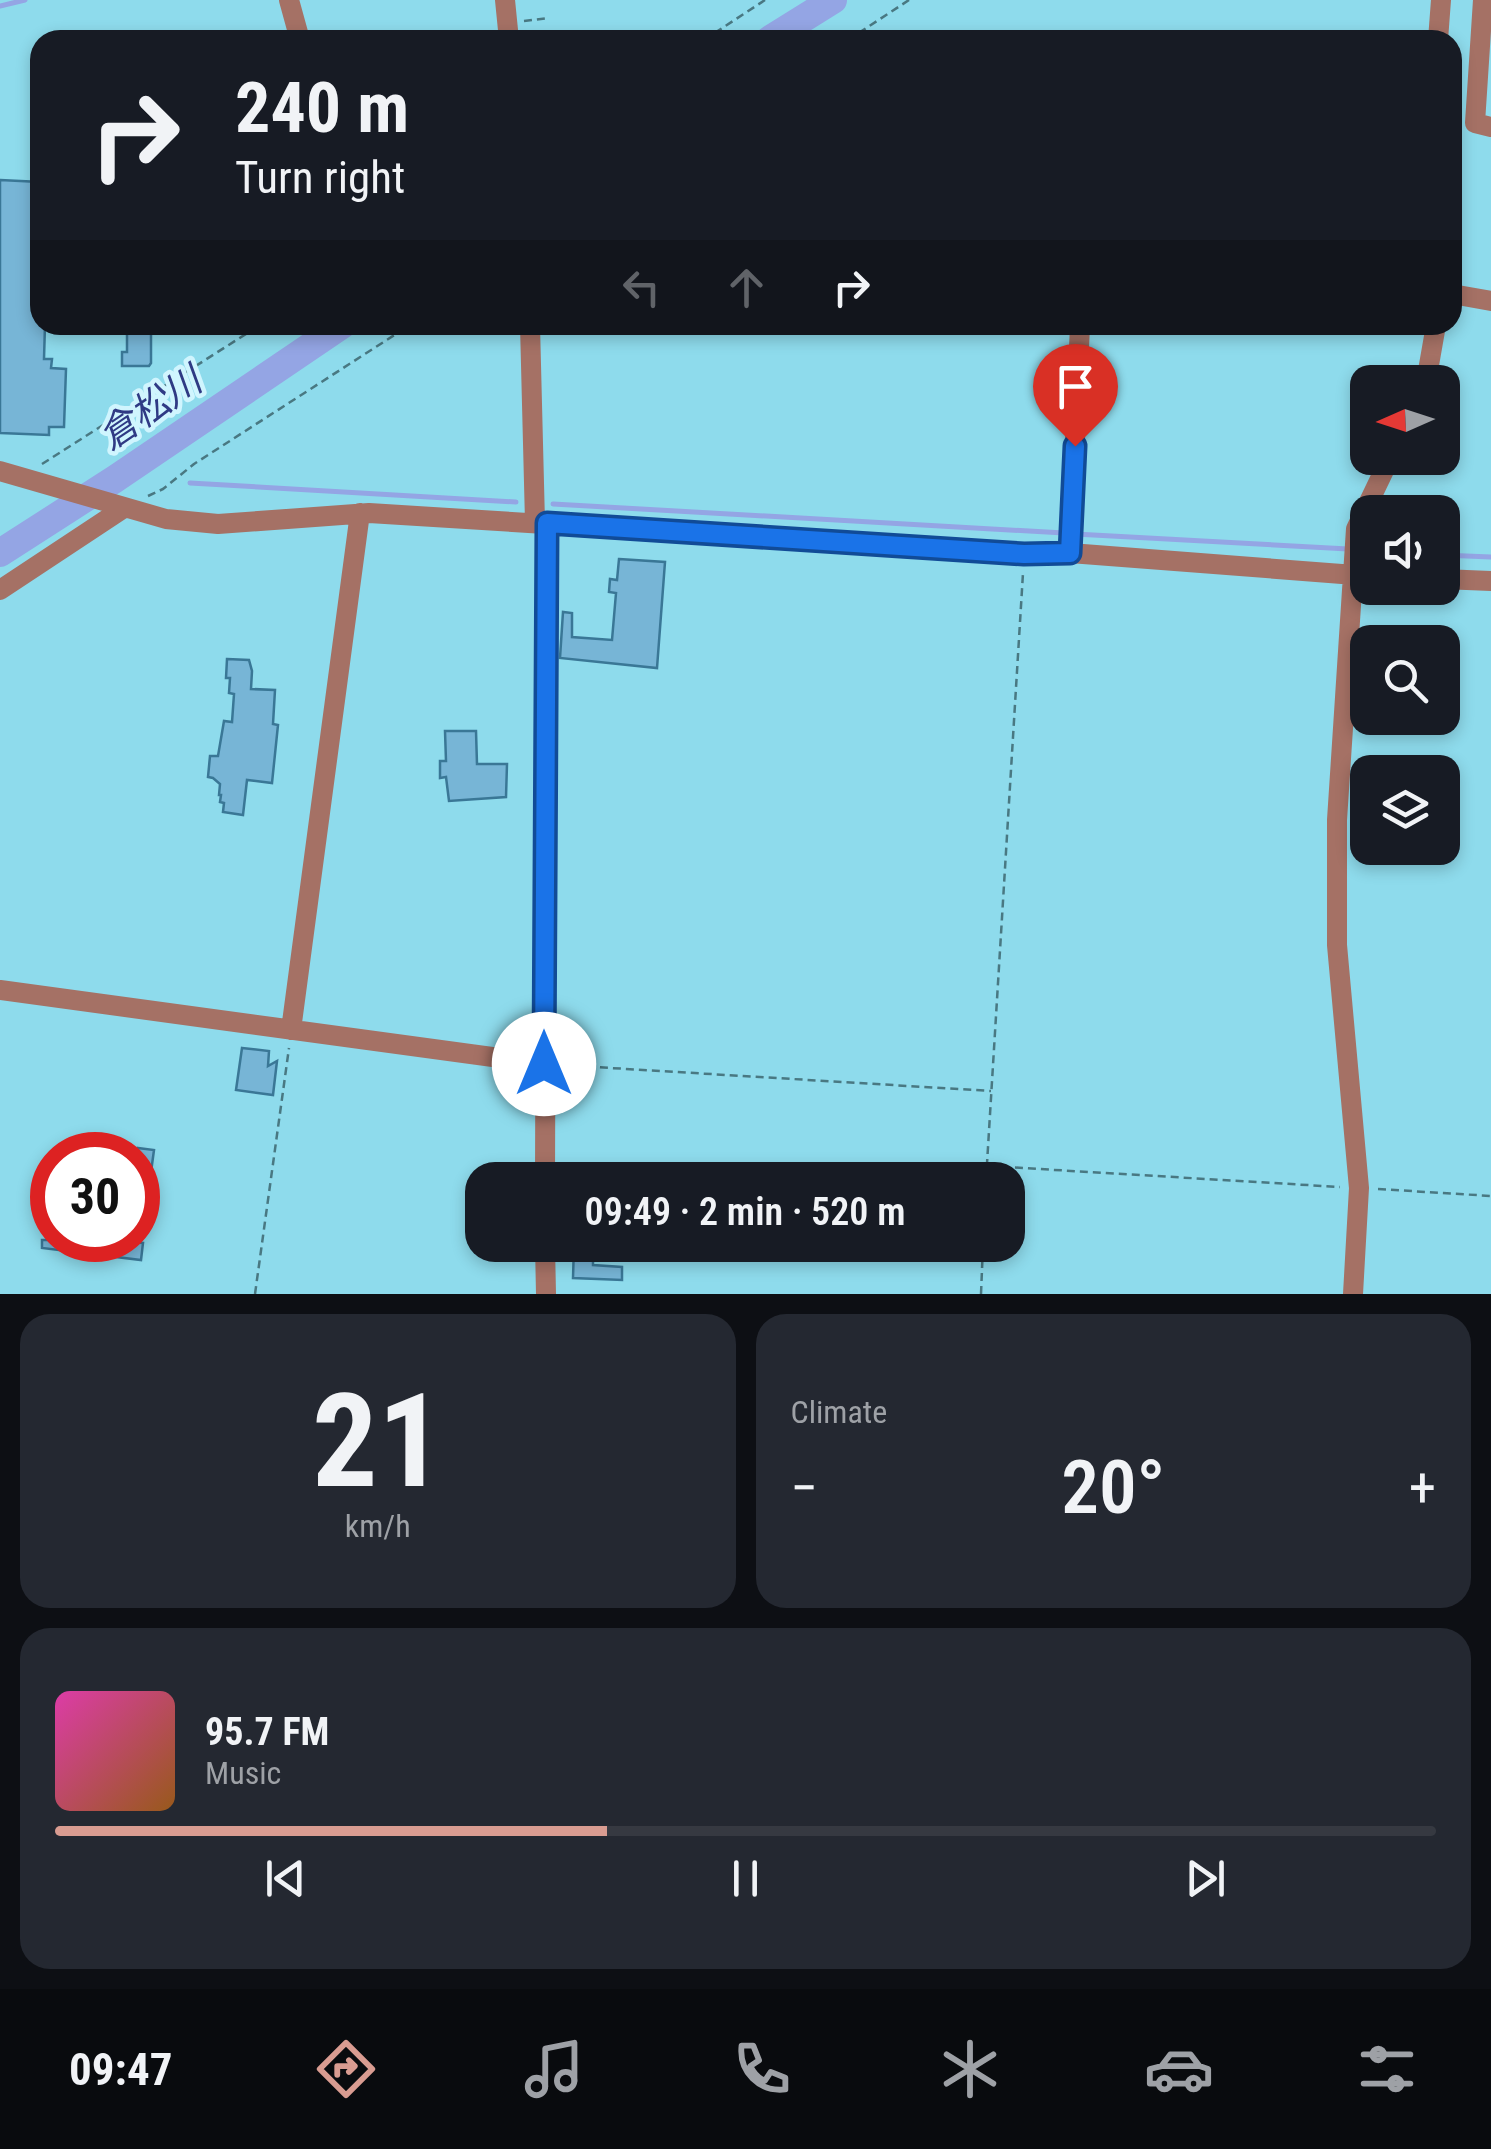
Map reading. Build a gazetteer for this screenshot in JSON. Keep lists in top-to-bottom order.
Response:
{
  "water": ["倉松川"],
  "north": "left",
  "page": {
    "turn": ["240 m", "Turn right"],
    "limit": "30",
    "trip": "09:49 · 2 min · 520 m",
    "tile": [
      ["21", "km/h"],
      "Climate"
    ],
    "heat": ["−", "20°", "+"],
    "song": ["95.7 FM", "Music"],
    "tabs": "09:47"
  }
}
